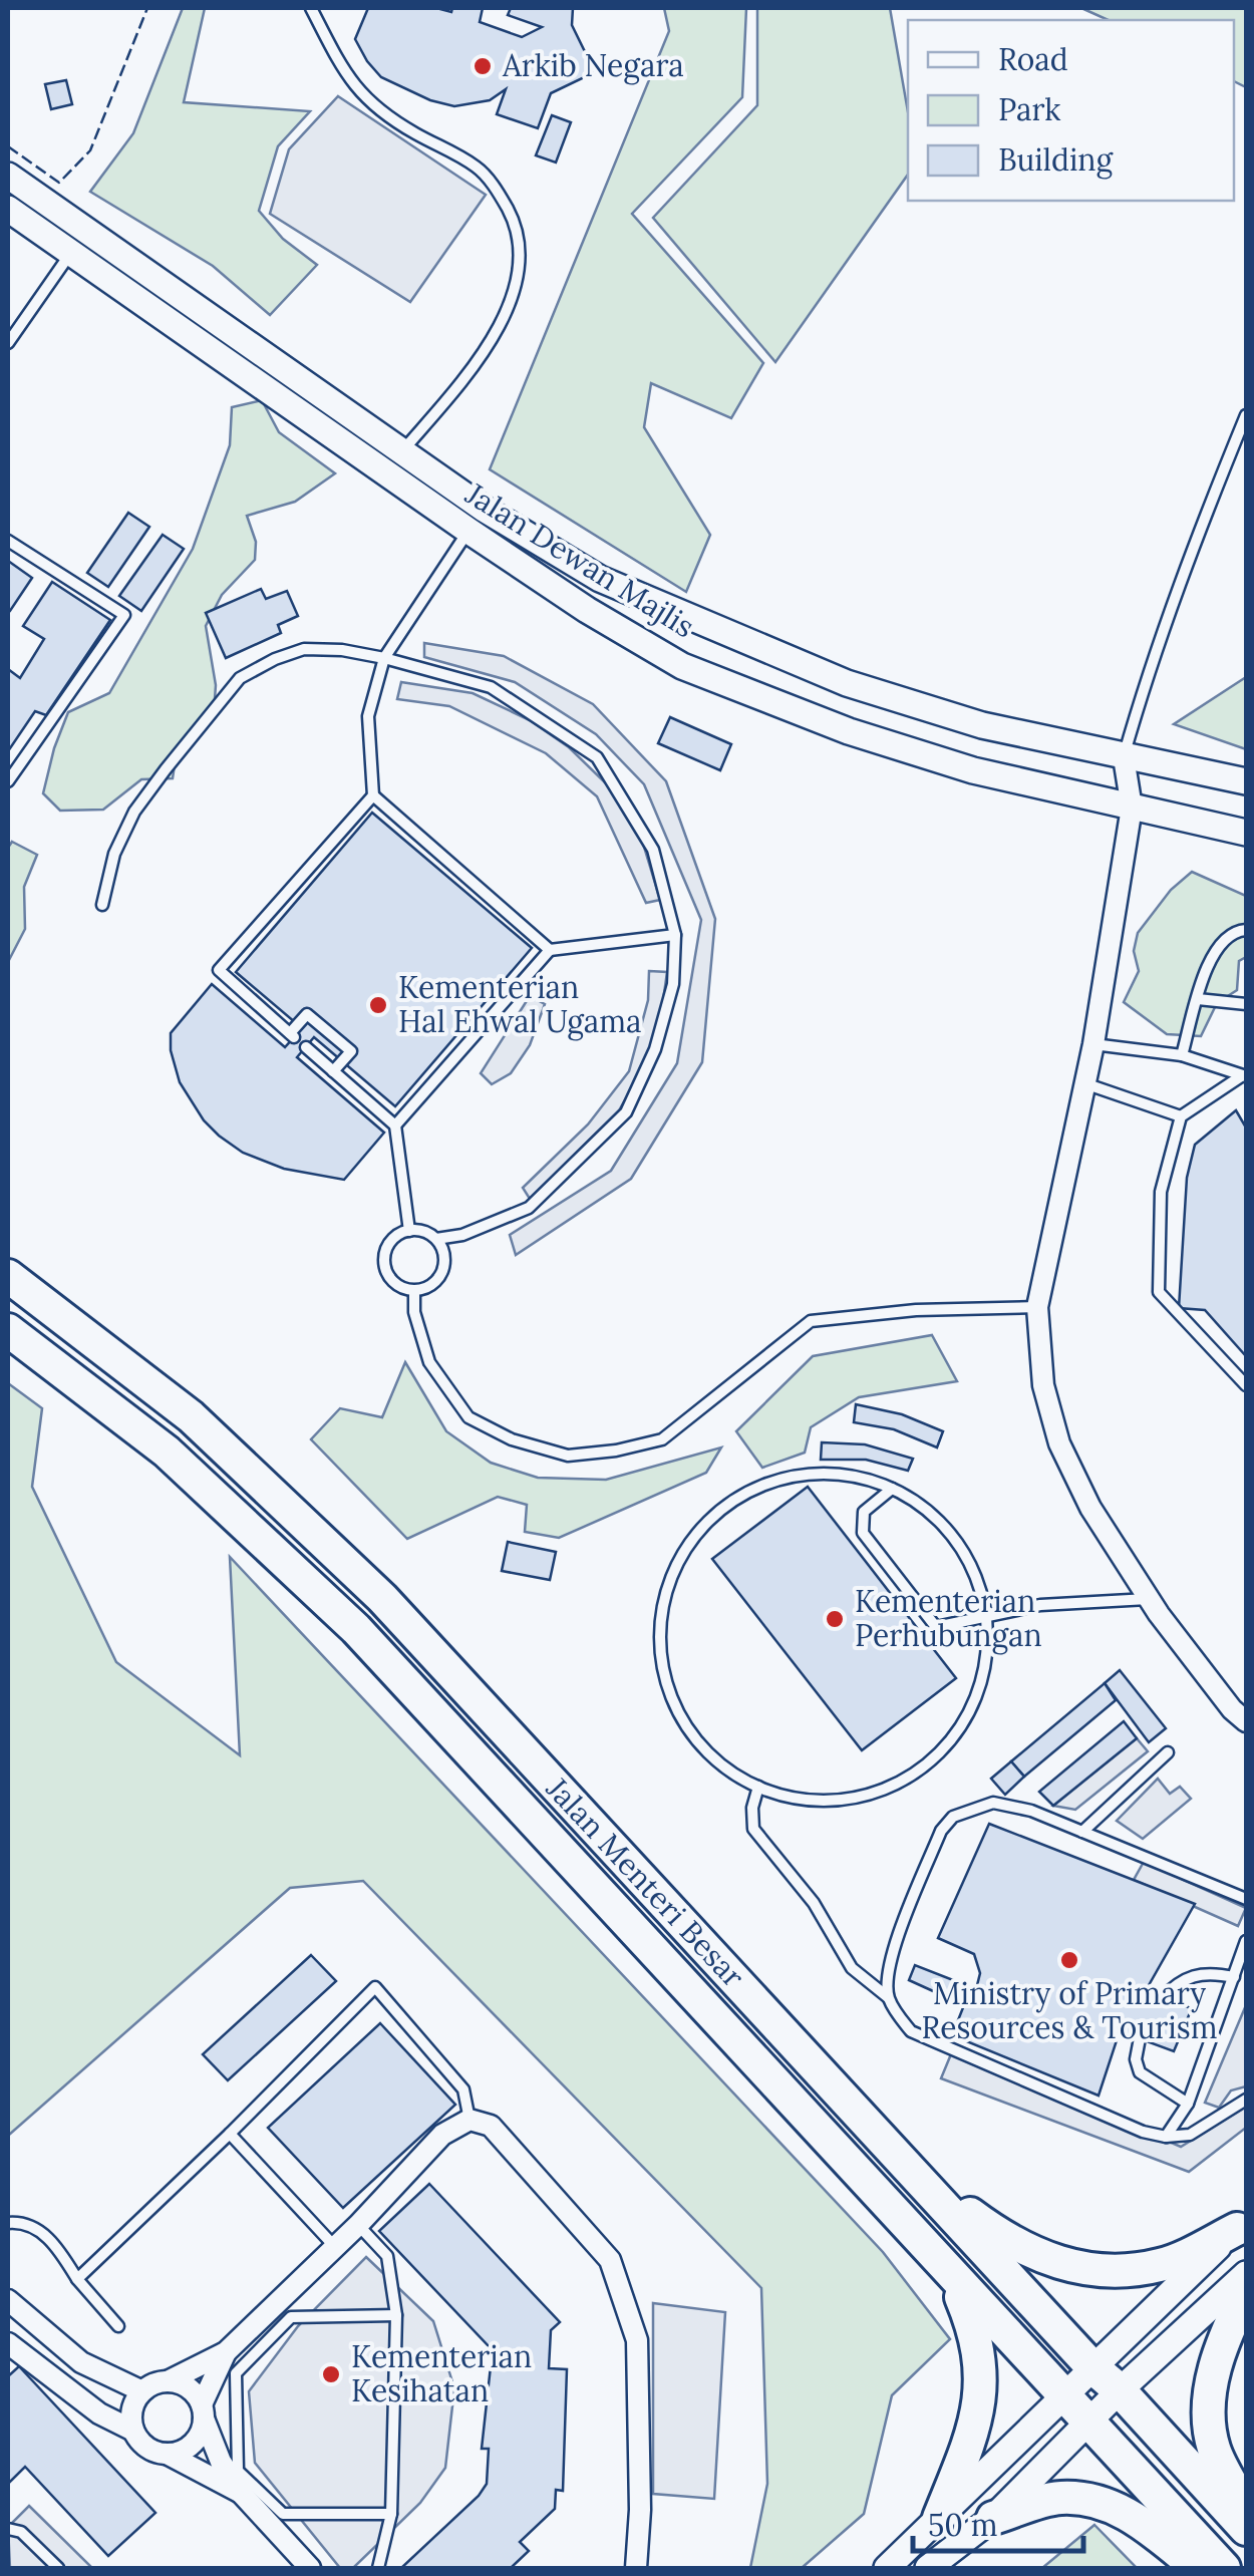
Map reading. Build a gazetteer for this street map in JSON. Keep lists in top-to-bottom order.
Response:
{
  "streets": {
    "main road": ["Jalan Menteri Besar"],
    "street": ["Jalan Dewan Majlis"]
  },
  "places": [
    "Arkib Negara",
    "Kementerian Hal Ehwal Ugama",
    "Kementerian Perhubungan",
    "Ministry of Primary Resources & Tourism",
    "Kementerian Kesihatan"
  ],
  "legend": ["Road", "Park", "Building"],
  "scale_bar": "50 m"
}
